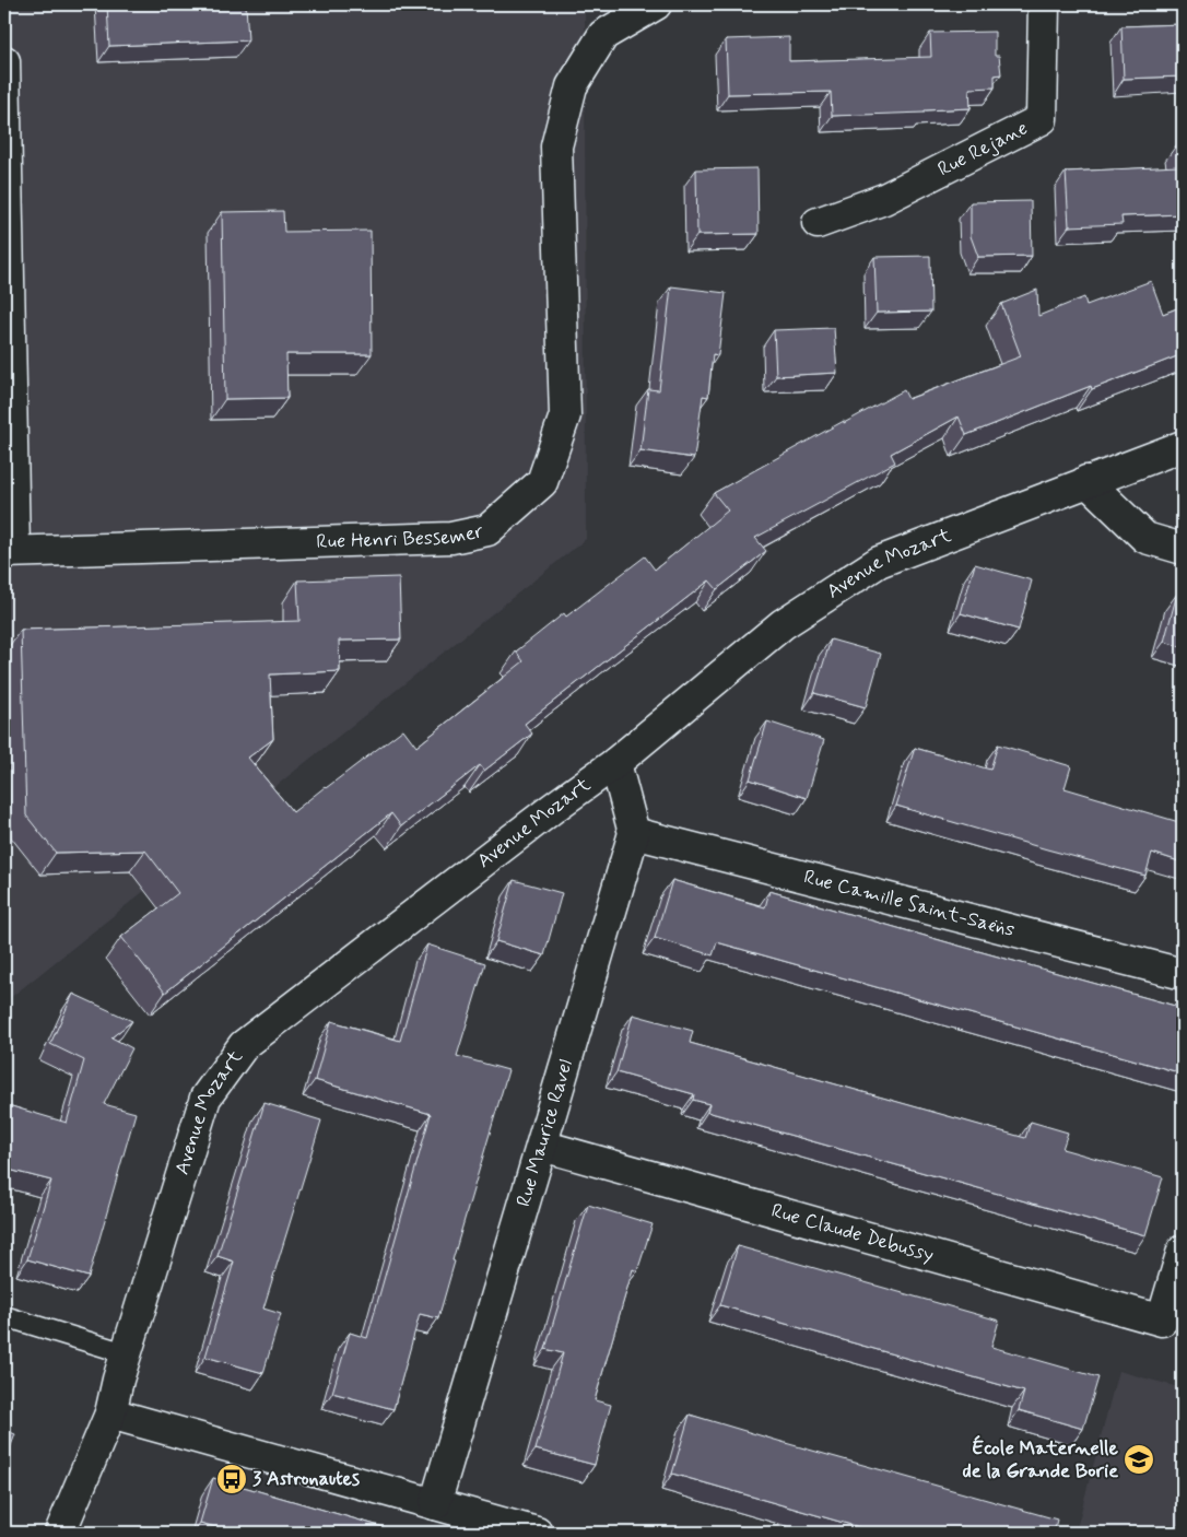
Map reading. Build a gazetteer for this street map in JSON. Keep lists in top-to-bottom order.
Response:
{
  "streets": {
    "street": [
      "Rue Rejane",
      "Rue Henri Bessemer",
      "Avenue Mozart",
      "Rue Camille Saint-Saëns",
      "Rue Maurice Ravel",
      "Rue Claude Debussy"
    ]
  },
  "crossings": [
    ["Rue Camille Saint-Saëns", "Rue Maurice Ravel"],
    ["Rue Maurice Ravel", "Rue Claude Debussy"]
  ],
  "places": {
    "school or university": ["École Maternelle de la Grande Borie"],
    "bus stop": ["3 Astronautes"]
  }
}
